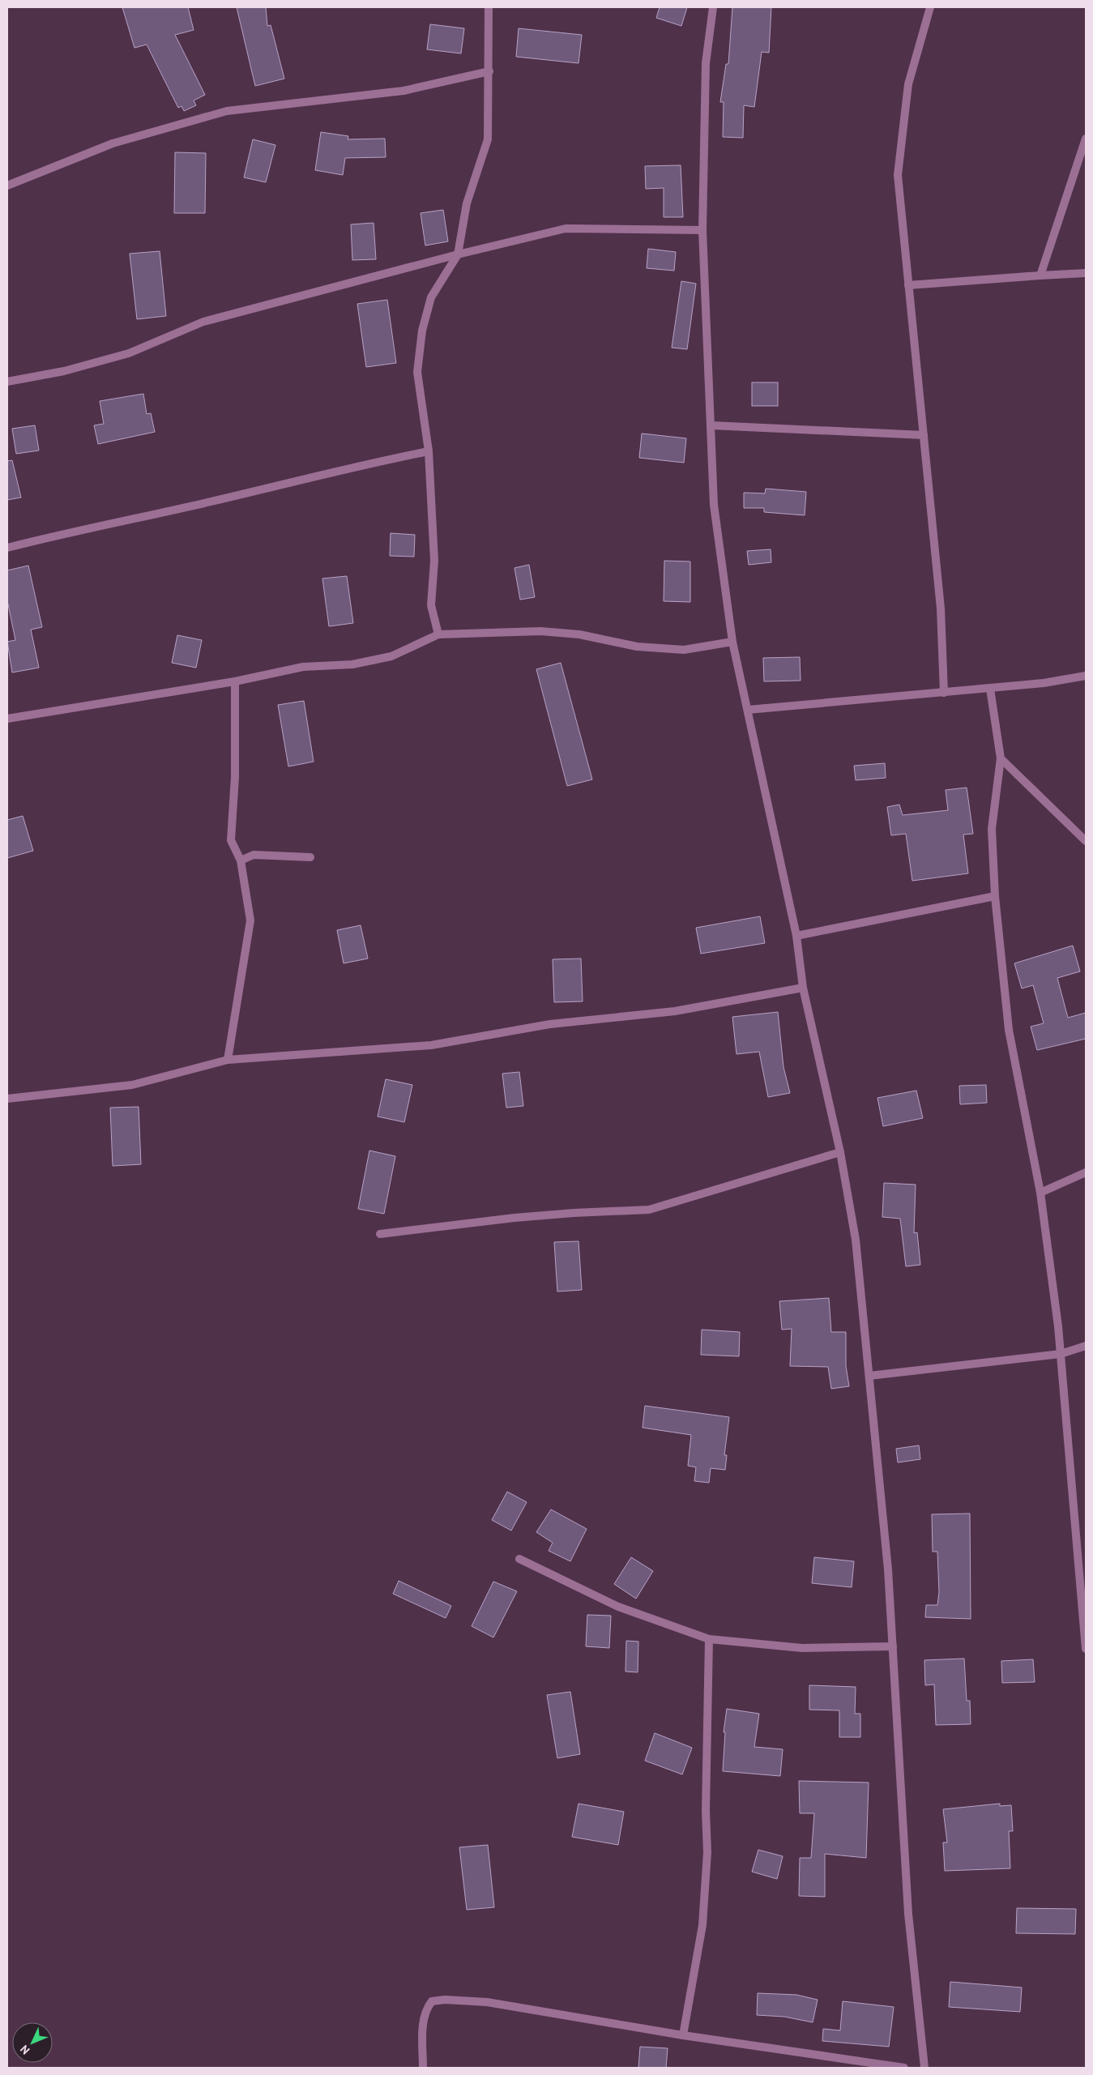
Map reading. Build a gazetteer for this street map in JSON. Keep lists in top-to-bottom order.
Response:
{
  "north": "bottom left"
}
